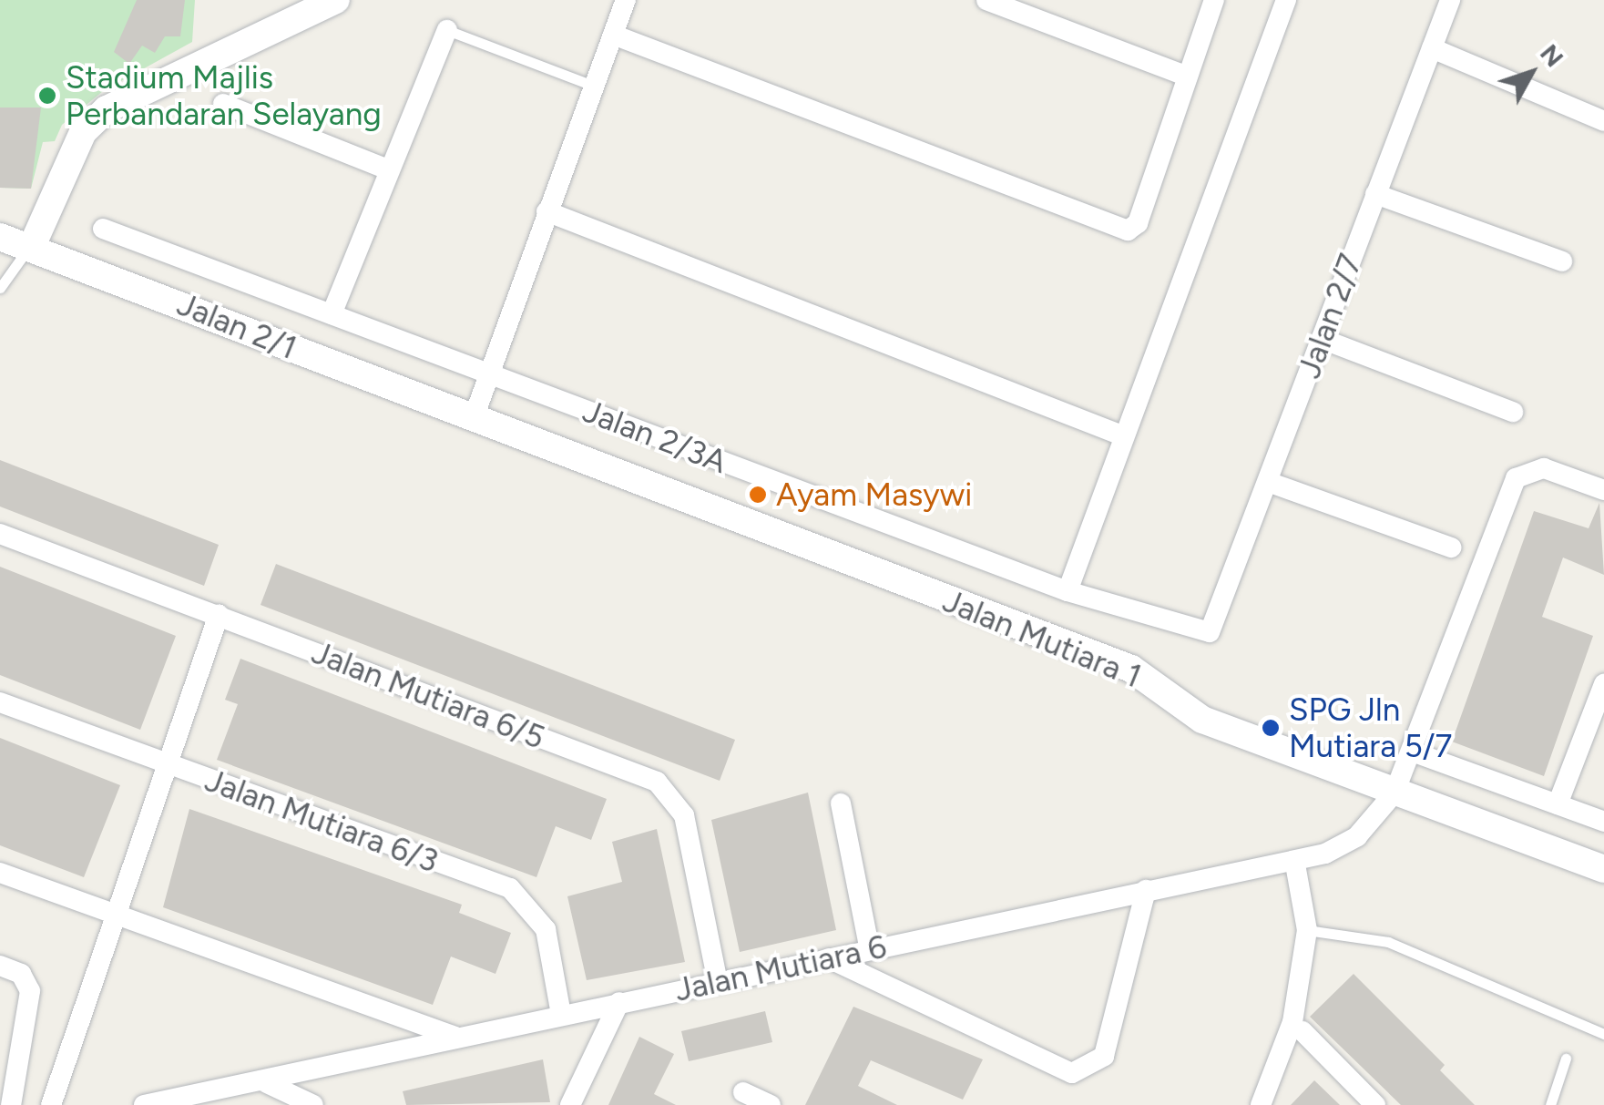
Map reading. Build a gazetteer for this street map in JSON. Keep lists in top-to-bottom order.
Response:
{
  "streets": {
    "street": [
      "Jalan 2/7",
      "Jalan 2/1",
      "Jalan 2/3A",
      "Jalan Mutiara 1",
      "Jalan Mutiara 6/5",
      "Jalan Mutiara 6/3",
      "Jalan Mutiara 6"
    ]
  },
  "crossings": [
    ["Jalan 2/7", "Jalan 2/3A"],
    ["Jalan 2/1", "Jalan Mutiara 1"],
    ["Jalan Mutiara 1", "Jalan Mutiara 6"],
    ["Jalan Mutiara 6/5", "Jalan Mutiara 6"],
    ["Jalan Mutiara 6/3", "Jalan Mutiara 6"]
  ],
  "places": ["Stadium Majlis Perbandaran Selayang", "Ayam Masywi", "SPG Jln Mutiara 5/7"],
  "north": "top right"
}
